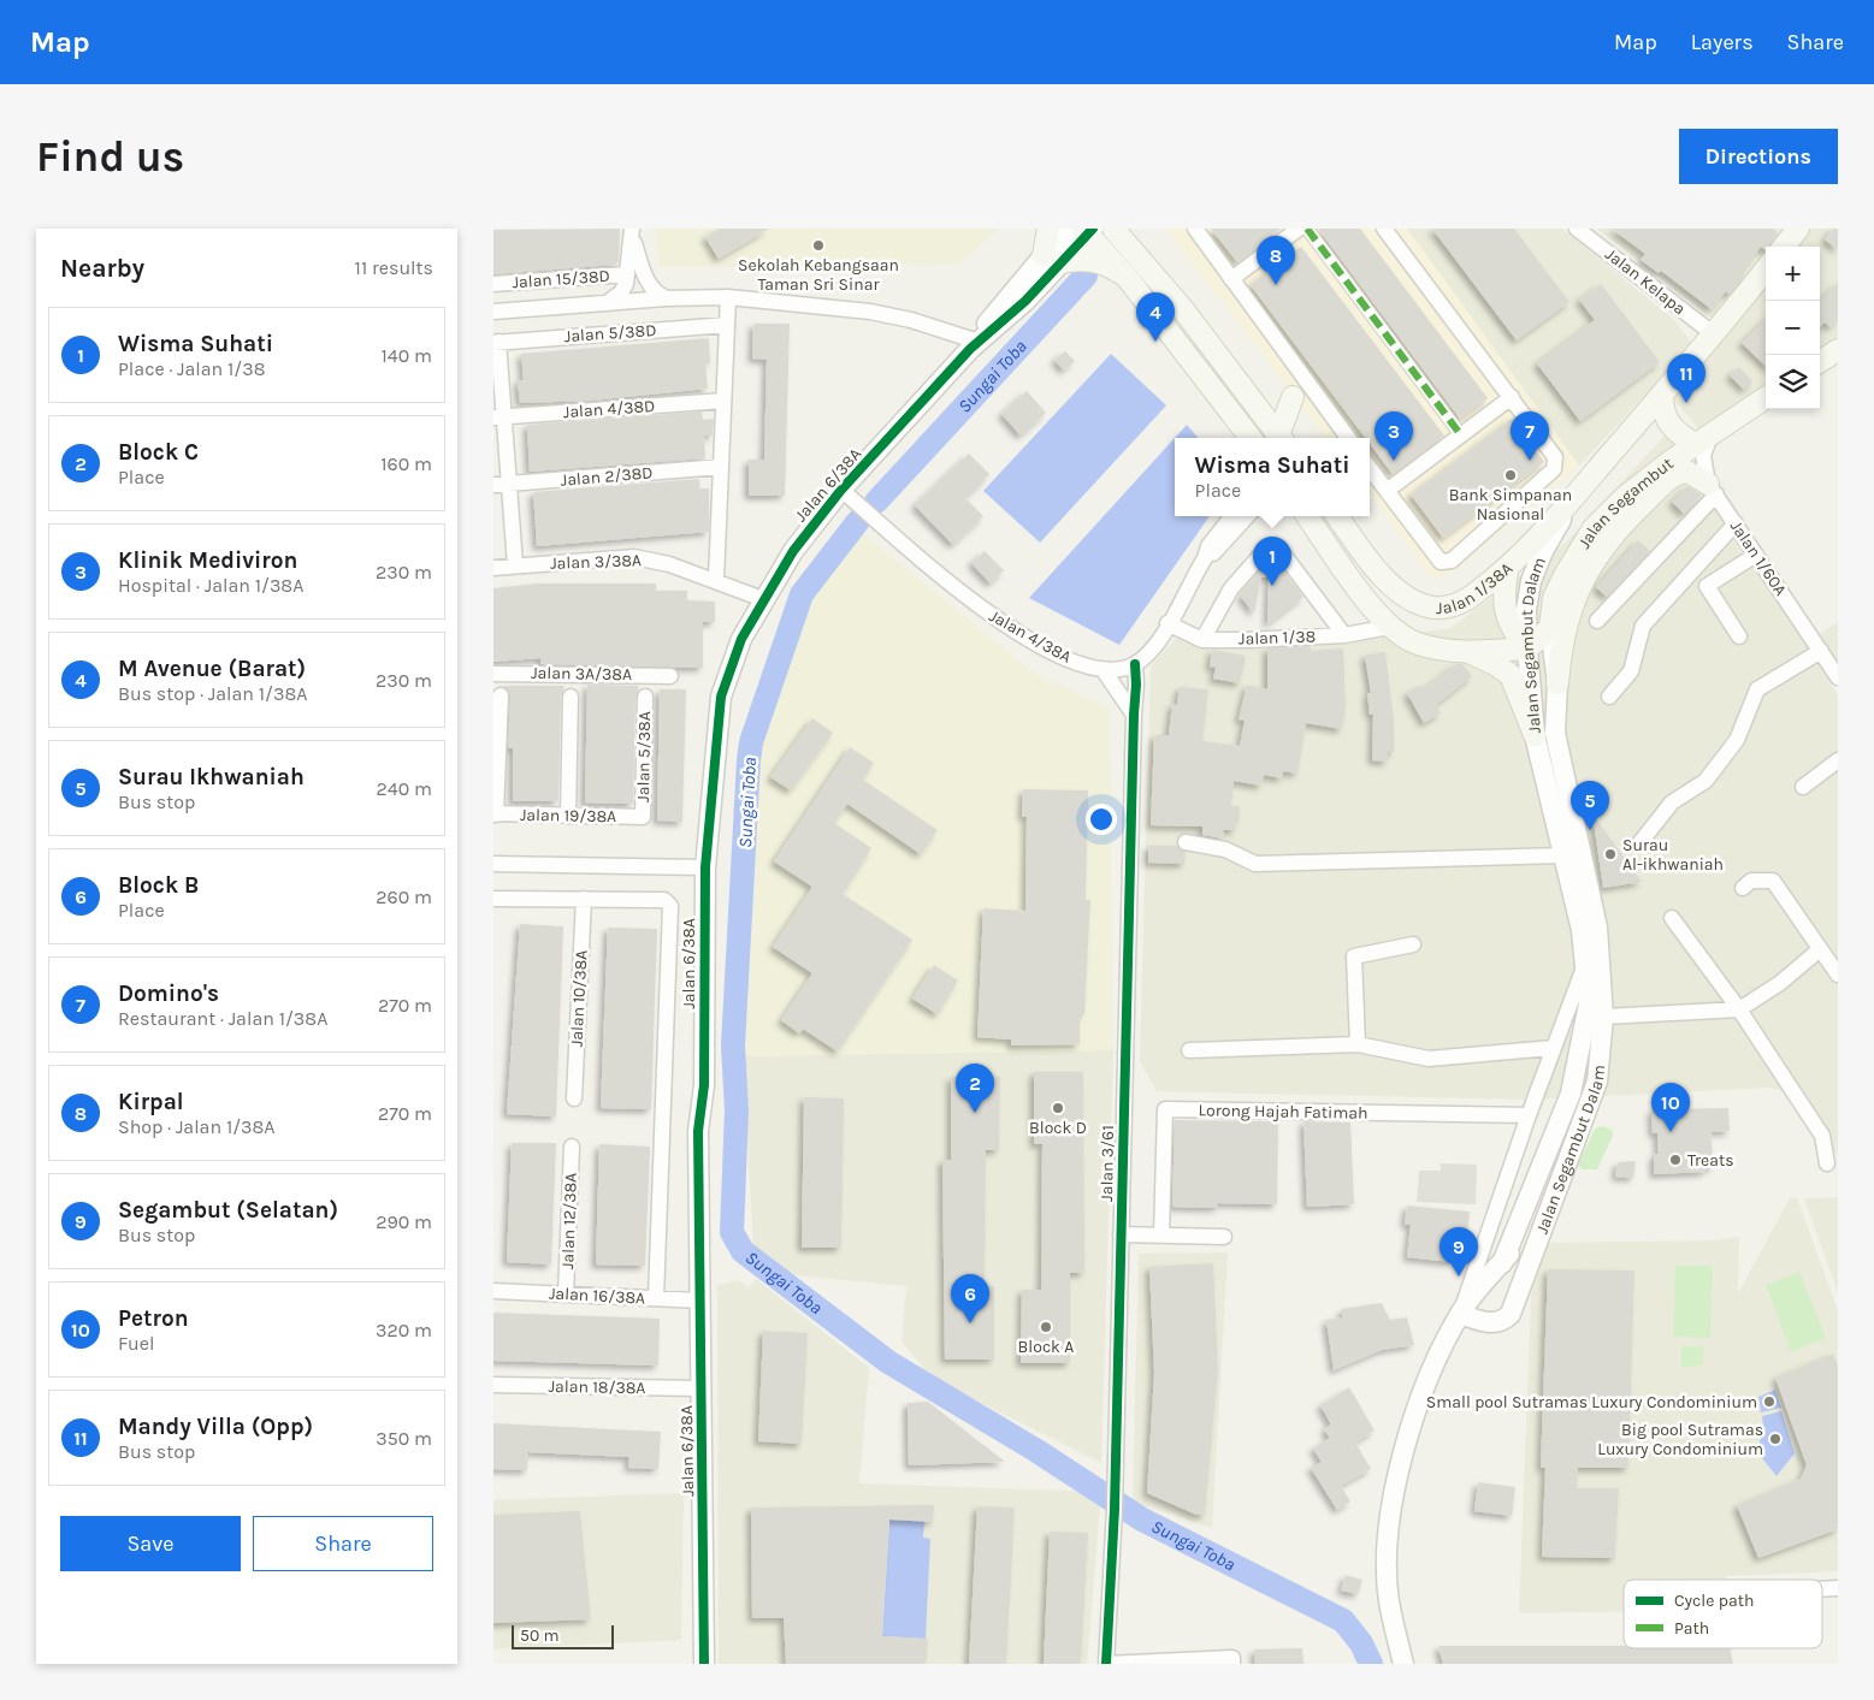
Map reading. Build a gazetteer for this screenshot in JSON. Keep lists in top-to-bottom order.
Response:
{
  "streets": {
    "main road": ["Jalan Segambut", "Jalan 1/38A"],
    "street": [
      "Jalan 15/38D",
      "Jalan Kelapa",
      "Jalan 5/38D",
      "Jalan 4/38D",
      "Jalan 2/38D",
      "Jalan 6/38A",
      "Jalan 1/60A",
      "Jalan 3/38A",
      "Jalan 4/38A",
      "Jalan 1/38",
      "Jalan Segambut Dalam",
      "Jalan 3A/38A",
      "Jalan 5/38A",
      "Jalan 19/38A",
      "Jalan 10/38A",
      "Lorong Hajah Fatimah",
      "Jalan 3/61",
      "Jalan 12/38A",
      "Jalan 16/38A",
      "Jalan 18/38A"
    ]
  },
  "crossings": [
    ["Jalan 6/38A", "Jalan 3/38A"],
    ["Jalan 6/38A", "Jalan 4/38A"],
    ["Jalan 6/38A", "Jalan 10/38A"],
    ["Jalan 6/38A", "Jalan 16/38A"],
    ["Jalan 6/38A", "Jalan 18/38A"],
    ["Jalan Segambut", "Jalan 1/60A"],
    ["Jalan Segambut", "Jalan Segambut Dalam"],
    ["Jalan 1/38A", "Jalan Segambut Dalam"],
    ["Jalan 4/38A", "Jalan 3/61"],
    ["Jalan 5/38A", "Jalan 19/38A"],
    ["Jalan 12/38A", "Jalan 16/38A"]
  ],
  "water": ["Sungai Toba"],
  "places": [
    "Sekolah Kebangsaan Taman Sri Sinar",
    "Bank Simpanan Nasional",
    "Surau Al-ikhwaniah",
    "Block D",
    "Treats",
    "Block A",
    "Small pool Sutramas Luxury Condominium",
    "Big pool Sutramas Luxury Condominium"
  ],
  "legend": ["Cycle path", "Path"],
  "scale_bar": "50 m",
  "page": {
    "header": "Map",
    "nav": ["Map", "Layers", "Share"],
    "buttons": [
      "Directions",
      ["Save", "Share"]
    ],
    "title": "Find us",
    "heading": ["Nearby", "11 results"],
    "pins": [
      "8",
      "4",
      "11",
      "3",
      "7",
      "1",
      "5",
      "2",
      "10",
      "9",
      "6"
    ],
    "map_buttons": ["+", "−"],
    "list": [
      {
        "mark": "1",
        "name": "Wisma Suhati",
        "note": "Place · Jalan 1/38",
        "value": "140 m"
      },
      {
        "mark": "2",
        "name": "Block C",
        "note": "Place",
        "value": "160 m"
      },
      {
        "mark": "3",
        "name": "Klinik Mediviron",
        "note": "Hospital · Jalan 1/38A",
        "value": "230 m"
      },
      {
        "mark": "4",
        "name": "M Avenue (Barat)",
        "note": "Bus stop · Jalan 1/38A",
        "value": "230 m"
      },
      {
        "mark": "5",
        "name": "Surau Ikhwaniah",
        "note": "Bus stop",
        "value": "240 m"
      },
      {
        "mark": "6",
        "name": "Block B",
        "note": "Place",
        "value": "260 m"
      },
      {
        "mark": "7",
        "name": "Domino's",
        "note": "Restaurant · Jalan 1/38A",
        "value": "270 m"
      },
      {
        "mark": "8",
        "name": "Kirpal",
        "note": "Shop · Jalan 1/38A",
        "value": "270 m"
      },
      {
        "mark": "9",
        "name": "Segambut (Selatan)",
        "note": "Bus stop",
        "value": "290 m"
      },
      {
        "mark": "10",
        "name": "Petron",
        "note": "Fuel",
        "value": "320 m"
      },
      {
        "mark": "11",
        "name": "Mandy Villa (Opp)",
        "note": "Bus stop",
        "value": "350 m"
      }
    ],
    "popup": ["Wisma Suhati", "Place"],
    "scale": "50 m"
  }
}
